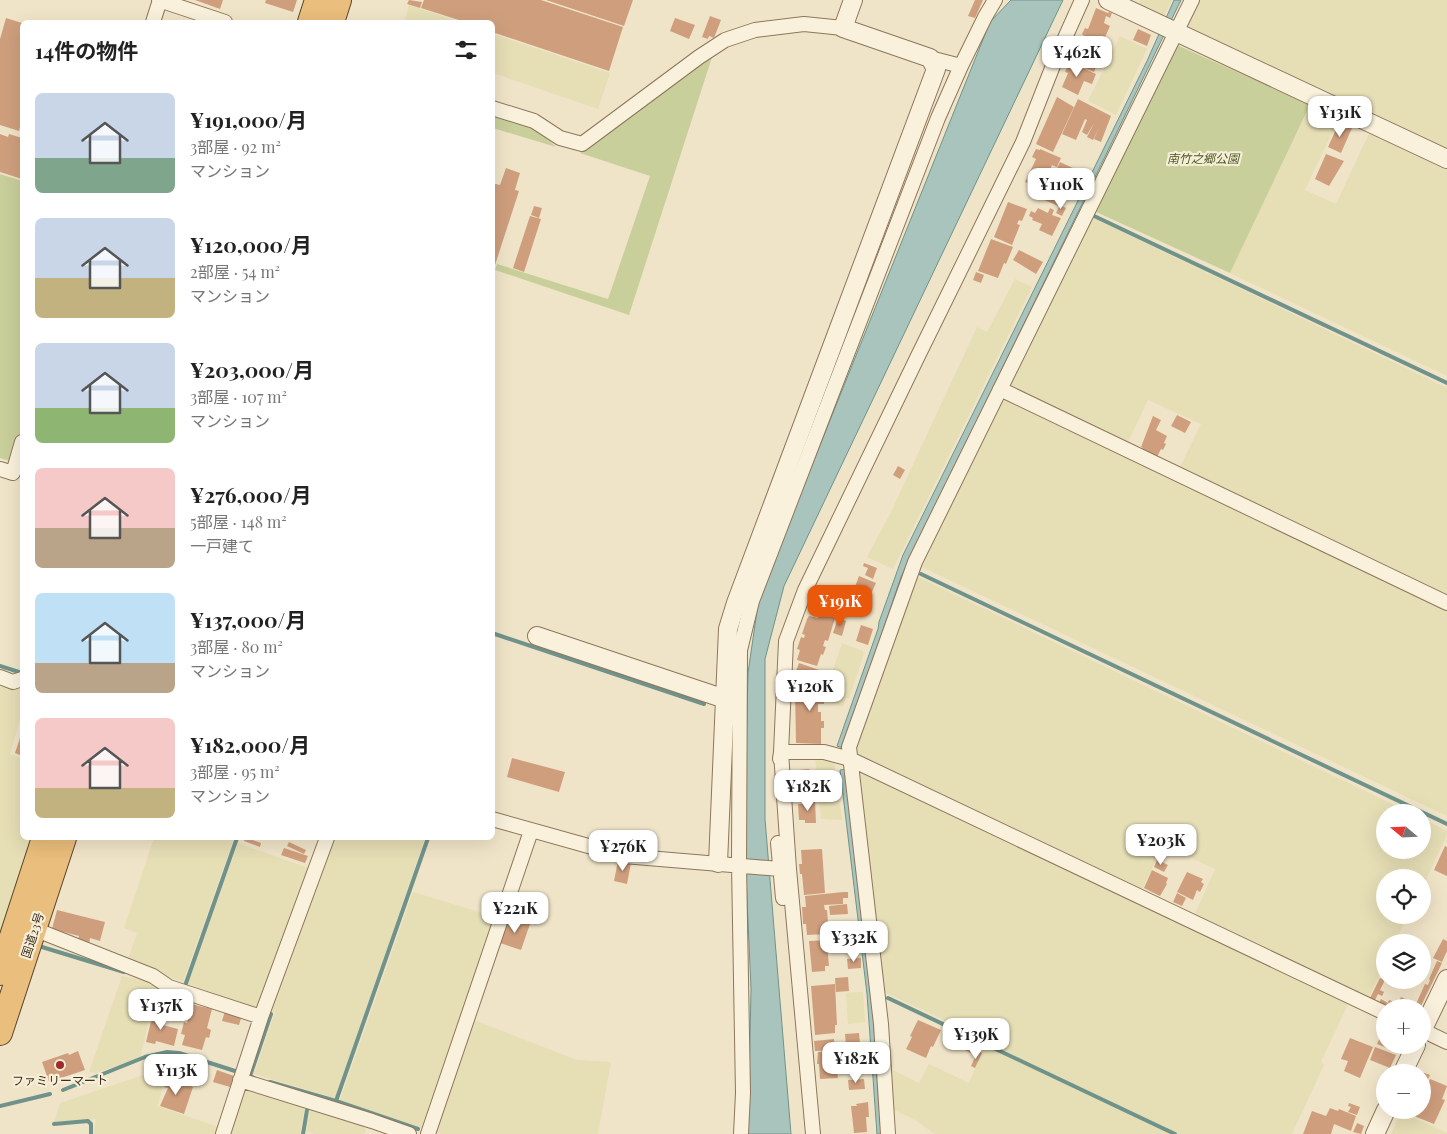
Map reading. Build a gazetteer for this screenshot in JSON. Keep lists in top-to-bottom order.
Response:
{
  "streets": {
    "highway": ["国道23号"]
  },
  "parks": ["南竹之郷公園"],
  "places": ["ファミリーマート"],
  "north": "left",
  "page": {
    "heading": "14件の物件",
    "price": [
      "¥462K",
      "¥131K",
      "¥110K",
      "¥191K",
      "¥120K",
      "¥182K",
      "¥203K",
      "¥276K",
      "¥221K",
      "¥332K",
      "¥137K",
      "¥139K",
      "¥182K",
      "¥113K"
    ],
    "list": [
      {
        "name": "¥191,000/月",
        "note": "3部屋 · 92 m² · マンション"
      },
      {
        "name": "¥120,000/月",
        "note": "2部屋 · 54 m² · マンション"
      },
      {
        "name": "¥203,000/月",
        "note": "3部屋 · 107 m² · マンション"
      },
      {
        "name": "¥276,000/月",
        "note": "5部屋 · 148 m² · 一戸建て"
      },
      {
        "name": "¥137,000/月",
        "note": "3部屋 · 80 m² · マンション"
      },
      {
        "name": "¥182,000/月",
        "note": "3部屋 · 95 m² · マンション"
      }
    ],
    "map_buttons": ["+", "−"]
  }
}
